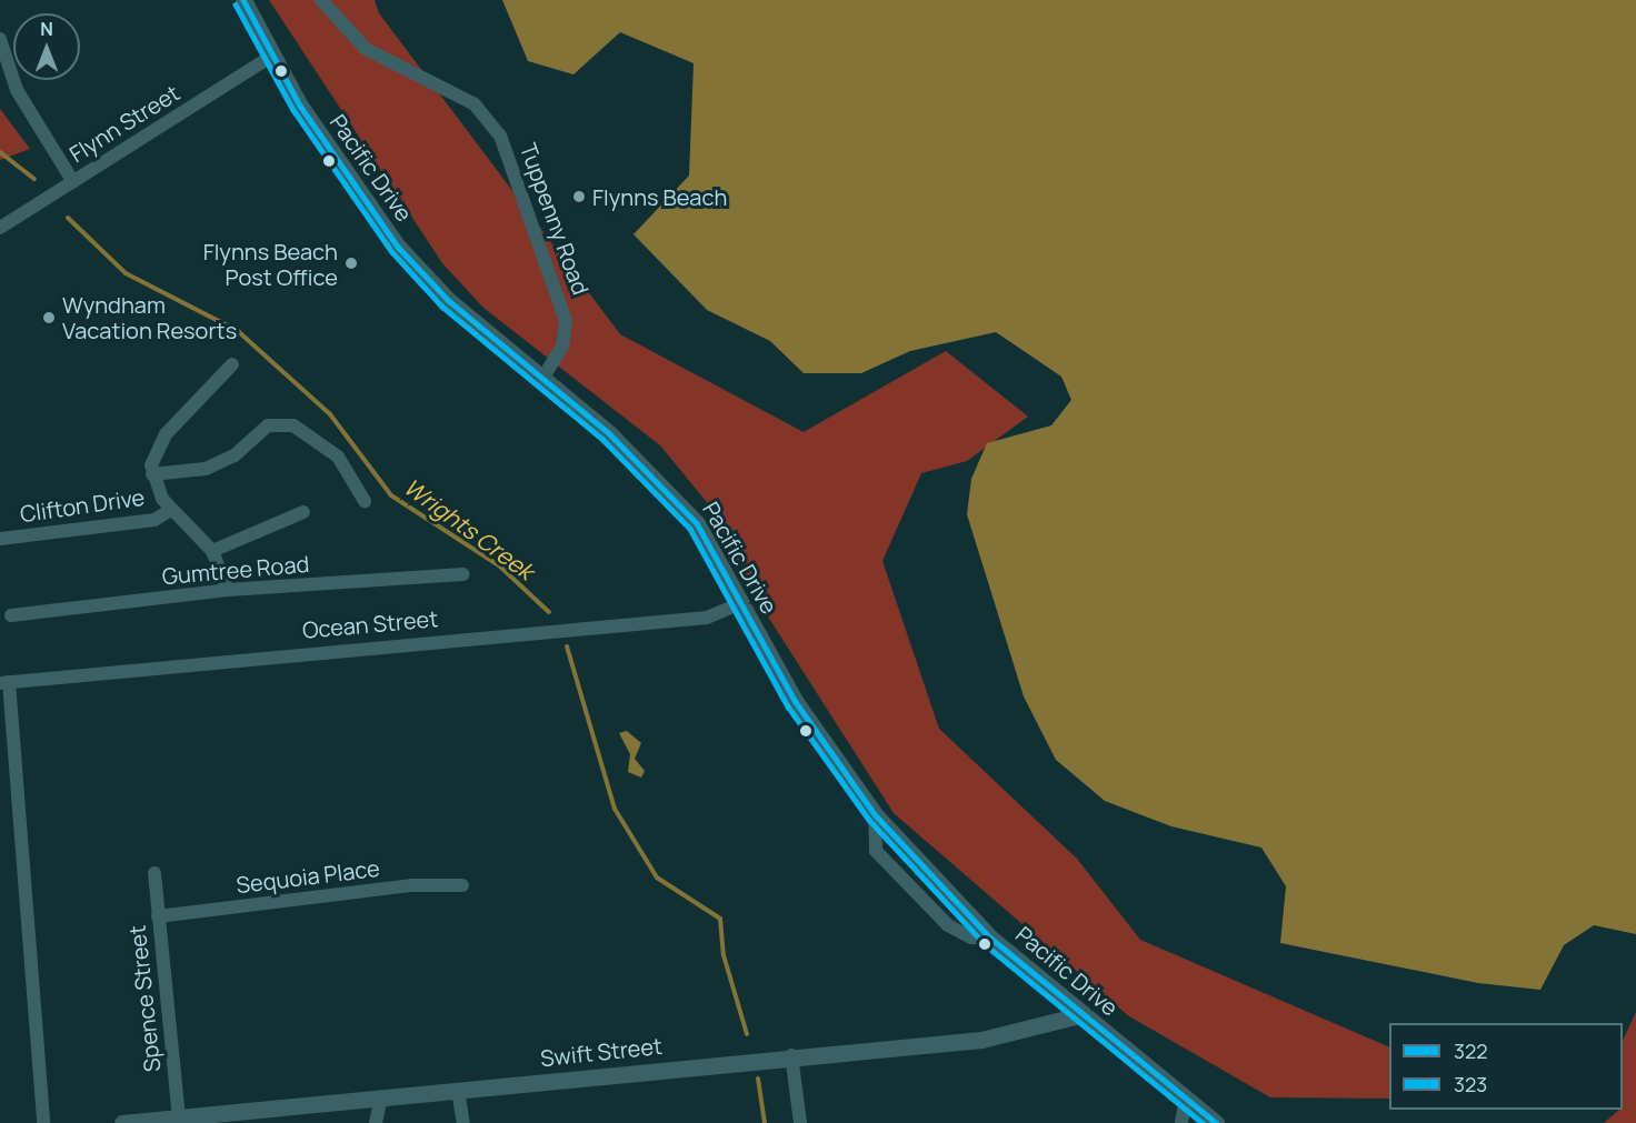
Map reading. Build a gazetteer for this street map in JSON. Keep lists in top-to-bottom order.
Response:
{
  "streets": {
    "street": [
      "Flynn Street",
      "Pacific Drive",
      "Tuppenny Road",
      "Clifton Drive",
      "Gumtree Road",
      "Ocean Street",
      "Sequoia Place",
      "Spence Street",
      "Swift Street"
    ]
  },
  "crossings": [
    ["Flynn Street", "Pacific Drive"],
    ["Pacific Drive", "Tuppenny Road"],
    ["Pacific Drive", "Ocean Street"],
    ["Pacific Drive", "Swift Street"],
    ["Sequoia Place", "Spence Street"],
    ["Spence Street", "Swift Street"]
  ],
  "water": ["Wrights Creek"],
  "places": ["Flynns Beach", "Flynns Beach Post Office", "Wyndham Vacation Resorts"],
  "lines": ["transit line 322", "transit line 323"],
  "legend": ["322", "323"],
  "north": "top"
}
